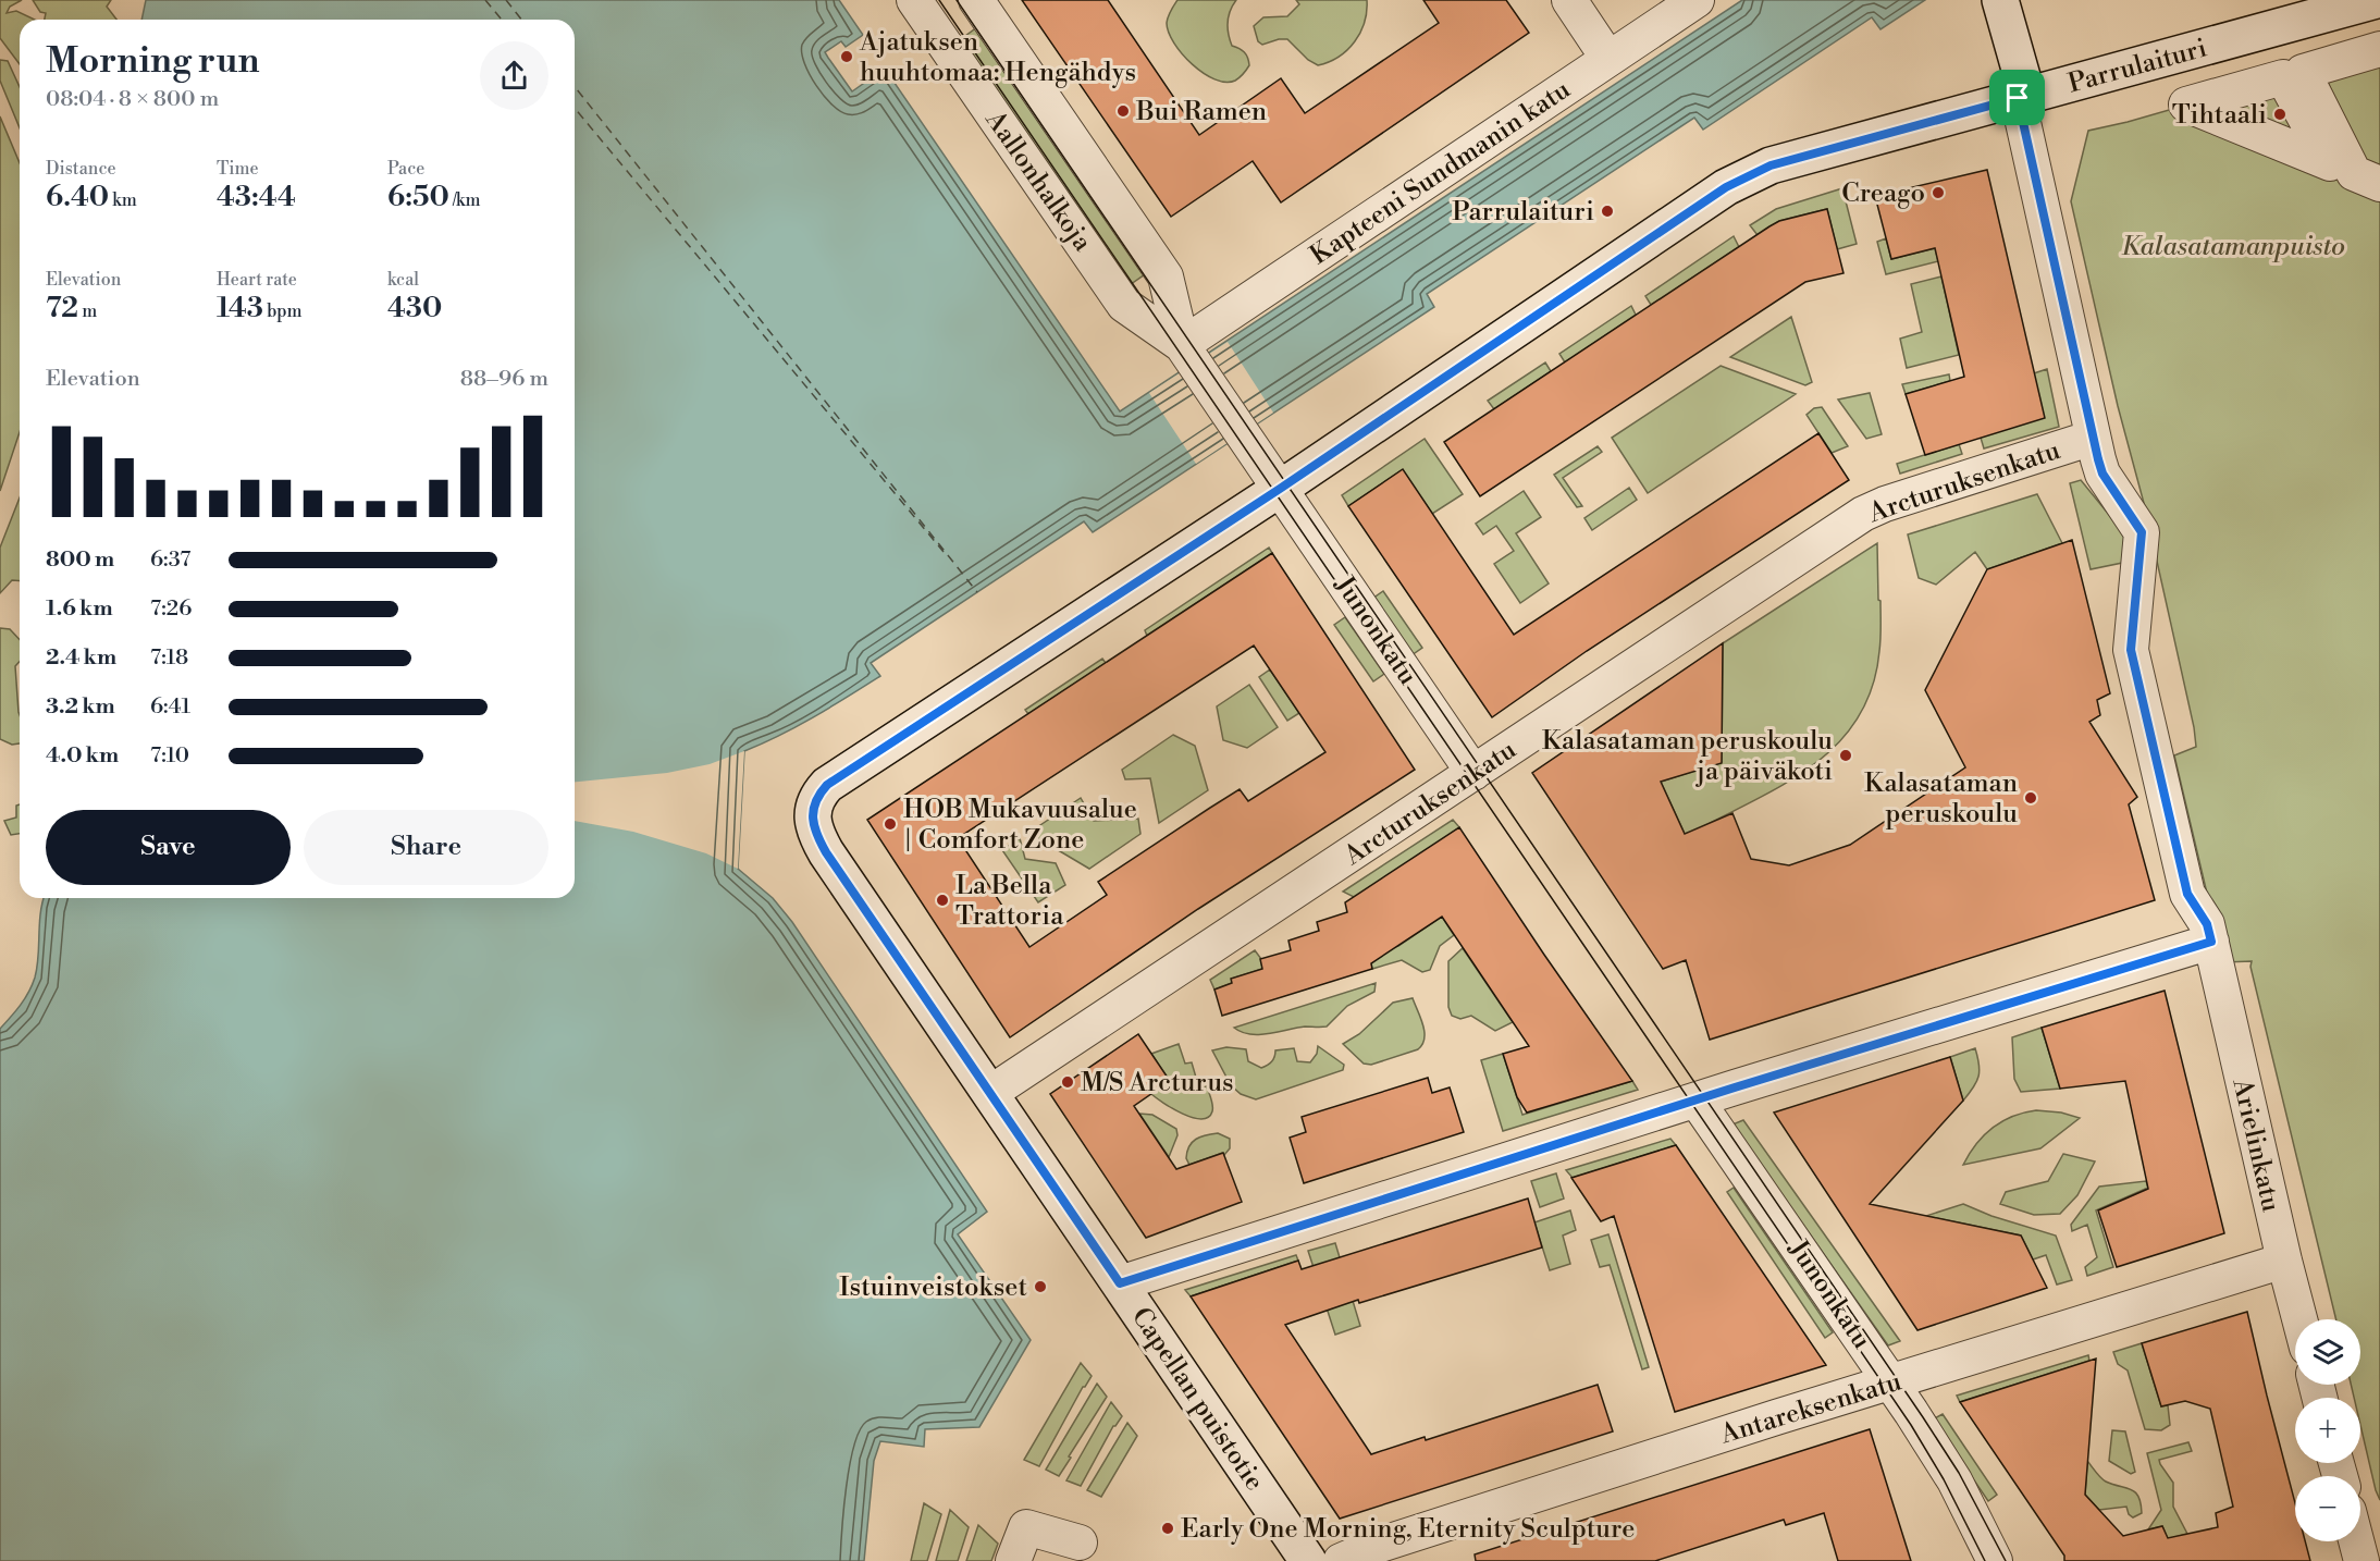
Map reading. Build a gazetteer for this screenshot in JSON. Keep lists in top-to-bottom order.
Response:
{
  "streets": {
    "street": [
      "Parrulaituri",
      "Kapteeni Sundmanin katu",
      "Aallonhalkoja",
      "Arcturuksenkatu",
      "Junonkatu",
      "Arielinkatu",
      "Capellan puistotie",
      "Antareksenkatu"
    ]
  },
  "crossings": [
    ["Parrulaituri", "Aallonhalkoja"],
    ["Parrulaituri", "Junonkatu"],
    ["Parrulaituri", "Arielinkatu"],
    ["Parrulaituri", "Capellan puistotie"],
    ["Kapteeni Sundmanin katu", "Aallonhalkoja"],
    ["Aallonhalkoja", "Junonkatu"],
    ["Arcturuksenkatu", "Junonkatu"],
    ["Arcturuksenkatu", "Arielinkatu"],
    ["Arcturuksenkatu", "Capellan puistotie"],
    ["Junonkatu", "Antareksenkatu"],
    ["Arielinkatu", "Antareksenkatu"]
  ],
  "parks": ["Kalasatamanpuisto"],
  "places": [
    "Ajatuksen huuhtomaa: Hengähdys",
    "Bui Ramen",
    "Tihtaali",
    "Creago",
    "Parrulaituri",
    "Kalasataman peruskoulu ja päiväkoti",
    "Kalasataman peruskoulu",
    "HOB Mukavuusalue | Comfort Zone",
    "La Bella Trattoria",
    "M/S Arcturus",
    "Istuinveistokset",
    "Early One Morning, Eternity Sculpture"
  ],
  "page": {
    "heading": ["Morning run", "08:04 · 8 × 800 m"],
    "stats": [
      ["Distance", "6.40 km"],
      ["Time", "43:44"],
      ["Pace", "6:50 /km"],
      ["Elevation", "72 m"],
      ["Heart rate", "143 bpm"],
      ["kcal", "430"]
    ],
    "chart": ["Elevation", "88–96 m"],
    "list": [
      {
        "name": "800 m",
        "note": "6:37"
      },
      {
        "name": "1.6 km",
        "note": "7:26"
      },
      {
        "name": "2.4 km",
        "note": "7:18"
      },
      {
        "name": "3.2 km",
        "note": "6:41"
      },
      {
        "name": "4.0 km",
        "note": "7:10"
      }
    ],
    "buttons": ["Save", "Share"],
    "map_buttons": ["+", "−"]
  }
}
